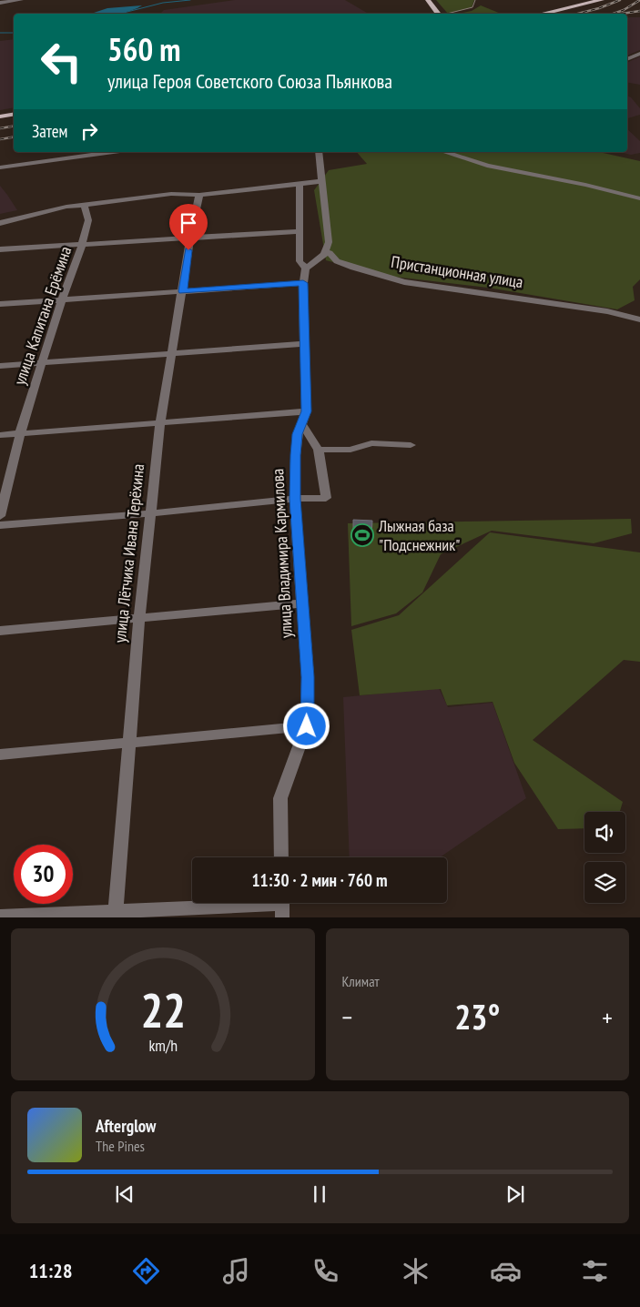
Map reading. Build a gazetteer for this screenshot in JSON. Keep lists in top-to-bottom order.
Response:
{
  "streets": {
    "street": [
      "Пристанционная улица",
      "улица Капитана Ерёмина",
      "улица Лётчика Ивана Терёхина",
      "улица Владимира Кармилова"
    ]
  },
  "places": {
    "sports": ["Лыжная база \"Подснежник\""]
  },
  "page": {
    "turn": ["560 m", "улица Героя Советского Союза Пьянкова"],
    "then": "Затем",
    "limit": "30",
    "trip": "11:30 · 2 мин · 760 m",
    "tile": "Климат",
    "heat": ["−", "23°", "+"],
    "song": ["Afterglow", "The Pines"],
    "tabs": "11:28",
    "gauge": ["22", "km/h"]
  }
}
